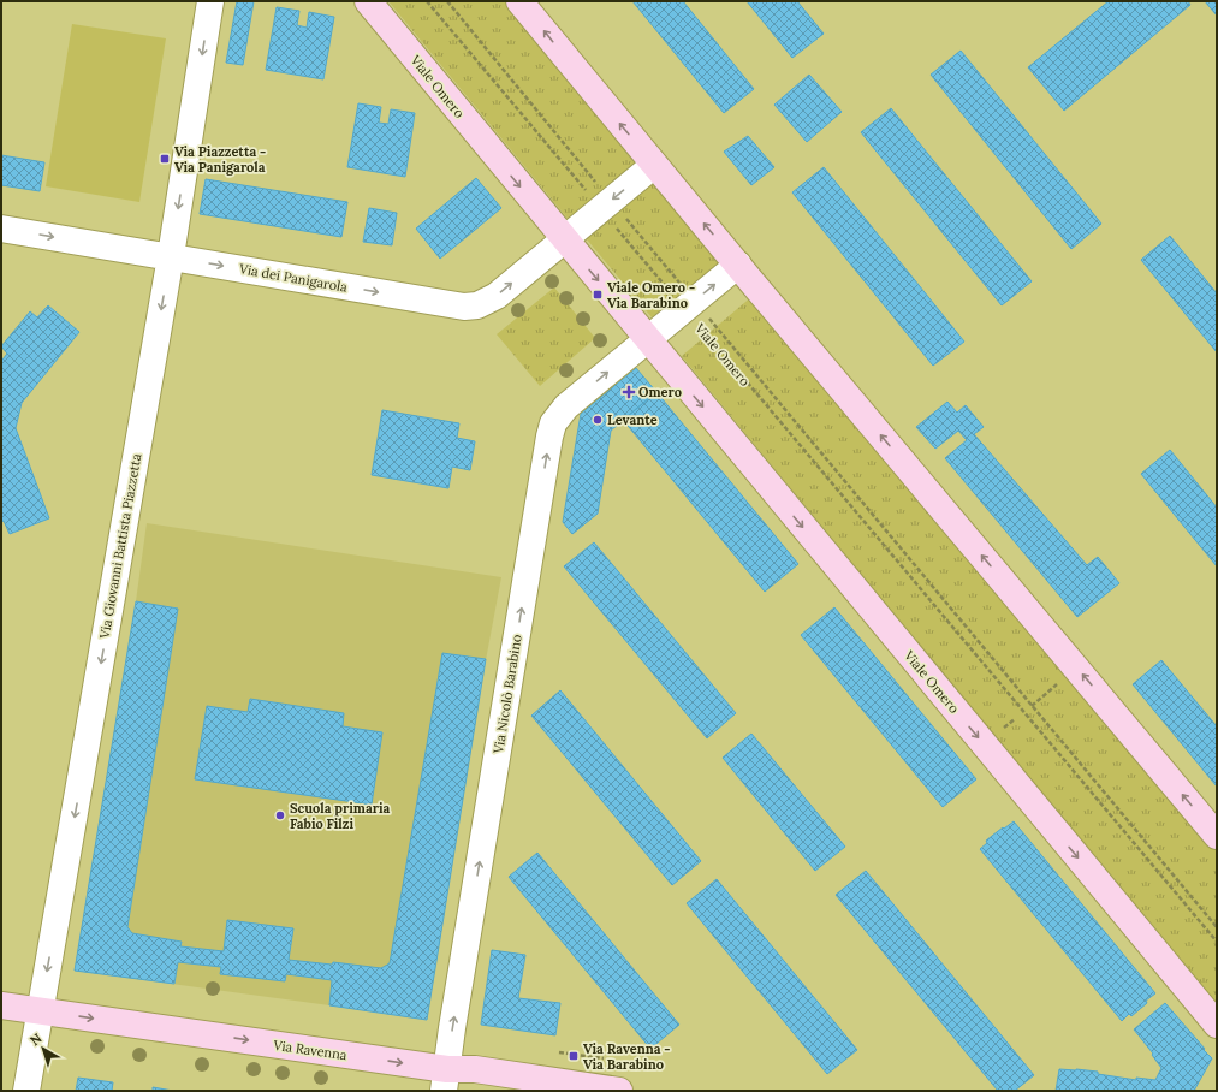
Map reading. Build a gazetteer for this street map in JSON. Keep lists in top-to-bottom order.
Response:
{
  "streets": {
    "street": [
      "Viale Omero",
      "Via dei Panigarola",
      "Via Giovanni Battista Piazzetta",
      "Via Nicolò Barabino",
      "Via Ravenna"
    ]
  },
  "crossings": [
    ["Viale Omero", "Via dei Panigarola"],
    ["Viale Omero", "Via Nicolò Barabino"],
    ["Via dei Panigarola", "Via Giovanni Battista Piazzetta"],
    ["Via Giovanni Battista Piazzetta", "Via Ravenna"],
    ["Via Nicolò Barabino", "Via Ravenna"]
  ],
  "one_way": [
    "Via dei Panigarola",
    "Via Giovanni Battista Piazzetta",
    "Via Nicolò Barabino",
    "Via Ravenna"
  ],
  "places": {
    "transit": ["Via Piazzetta - Via Panigarola", "Viale Omero - Via Barabino", "Via Ravenna - Via Barabino"],
    "health": ["Omero"],
    "other": ["Levante", "Scuola primaria Fabio Filzi"]
  },
  "north": "top left"
}
